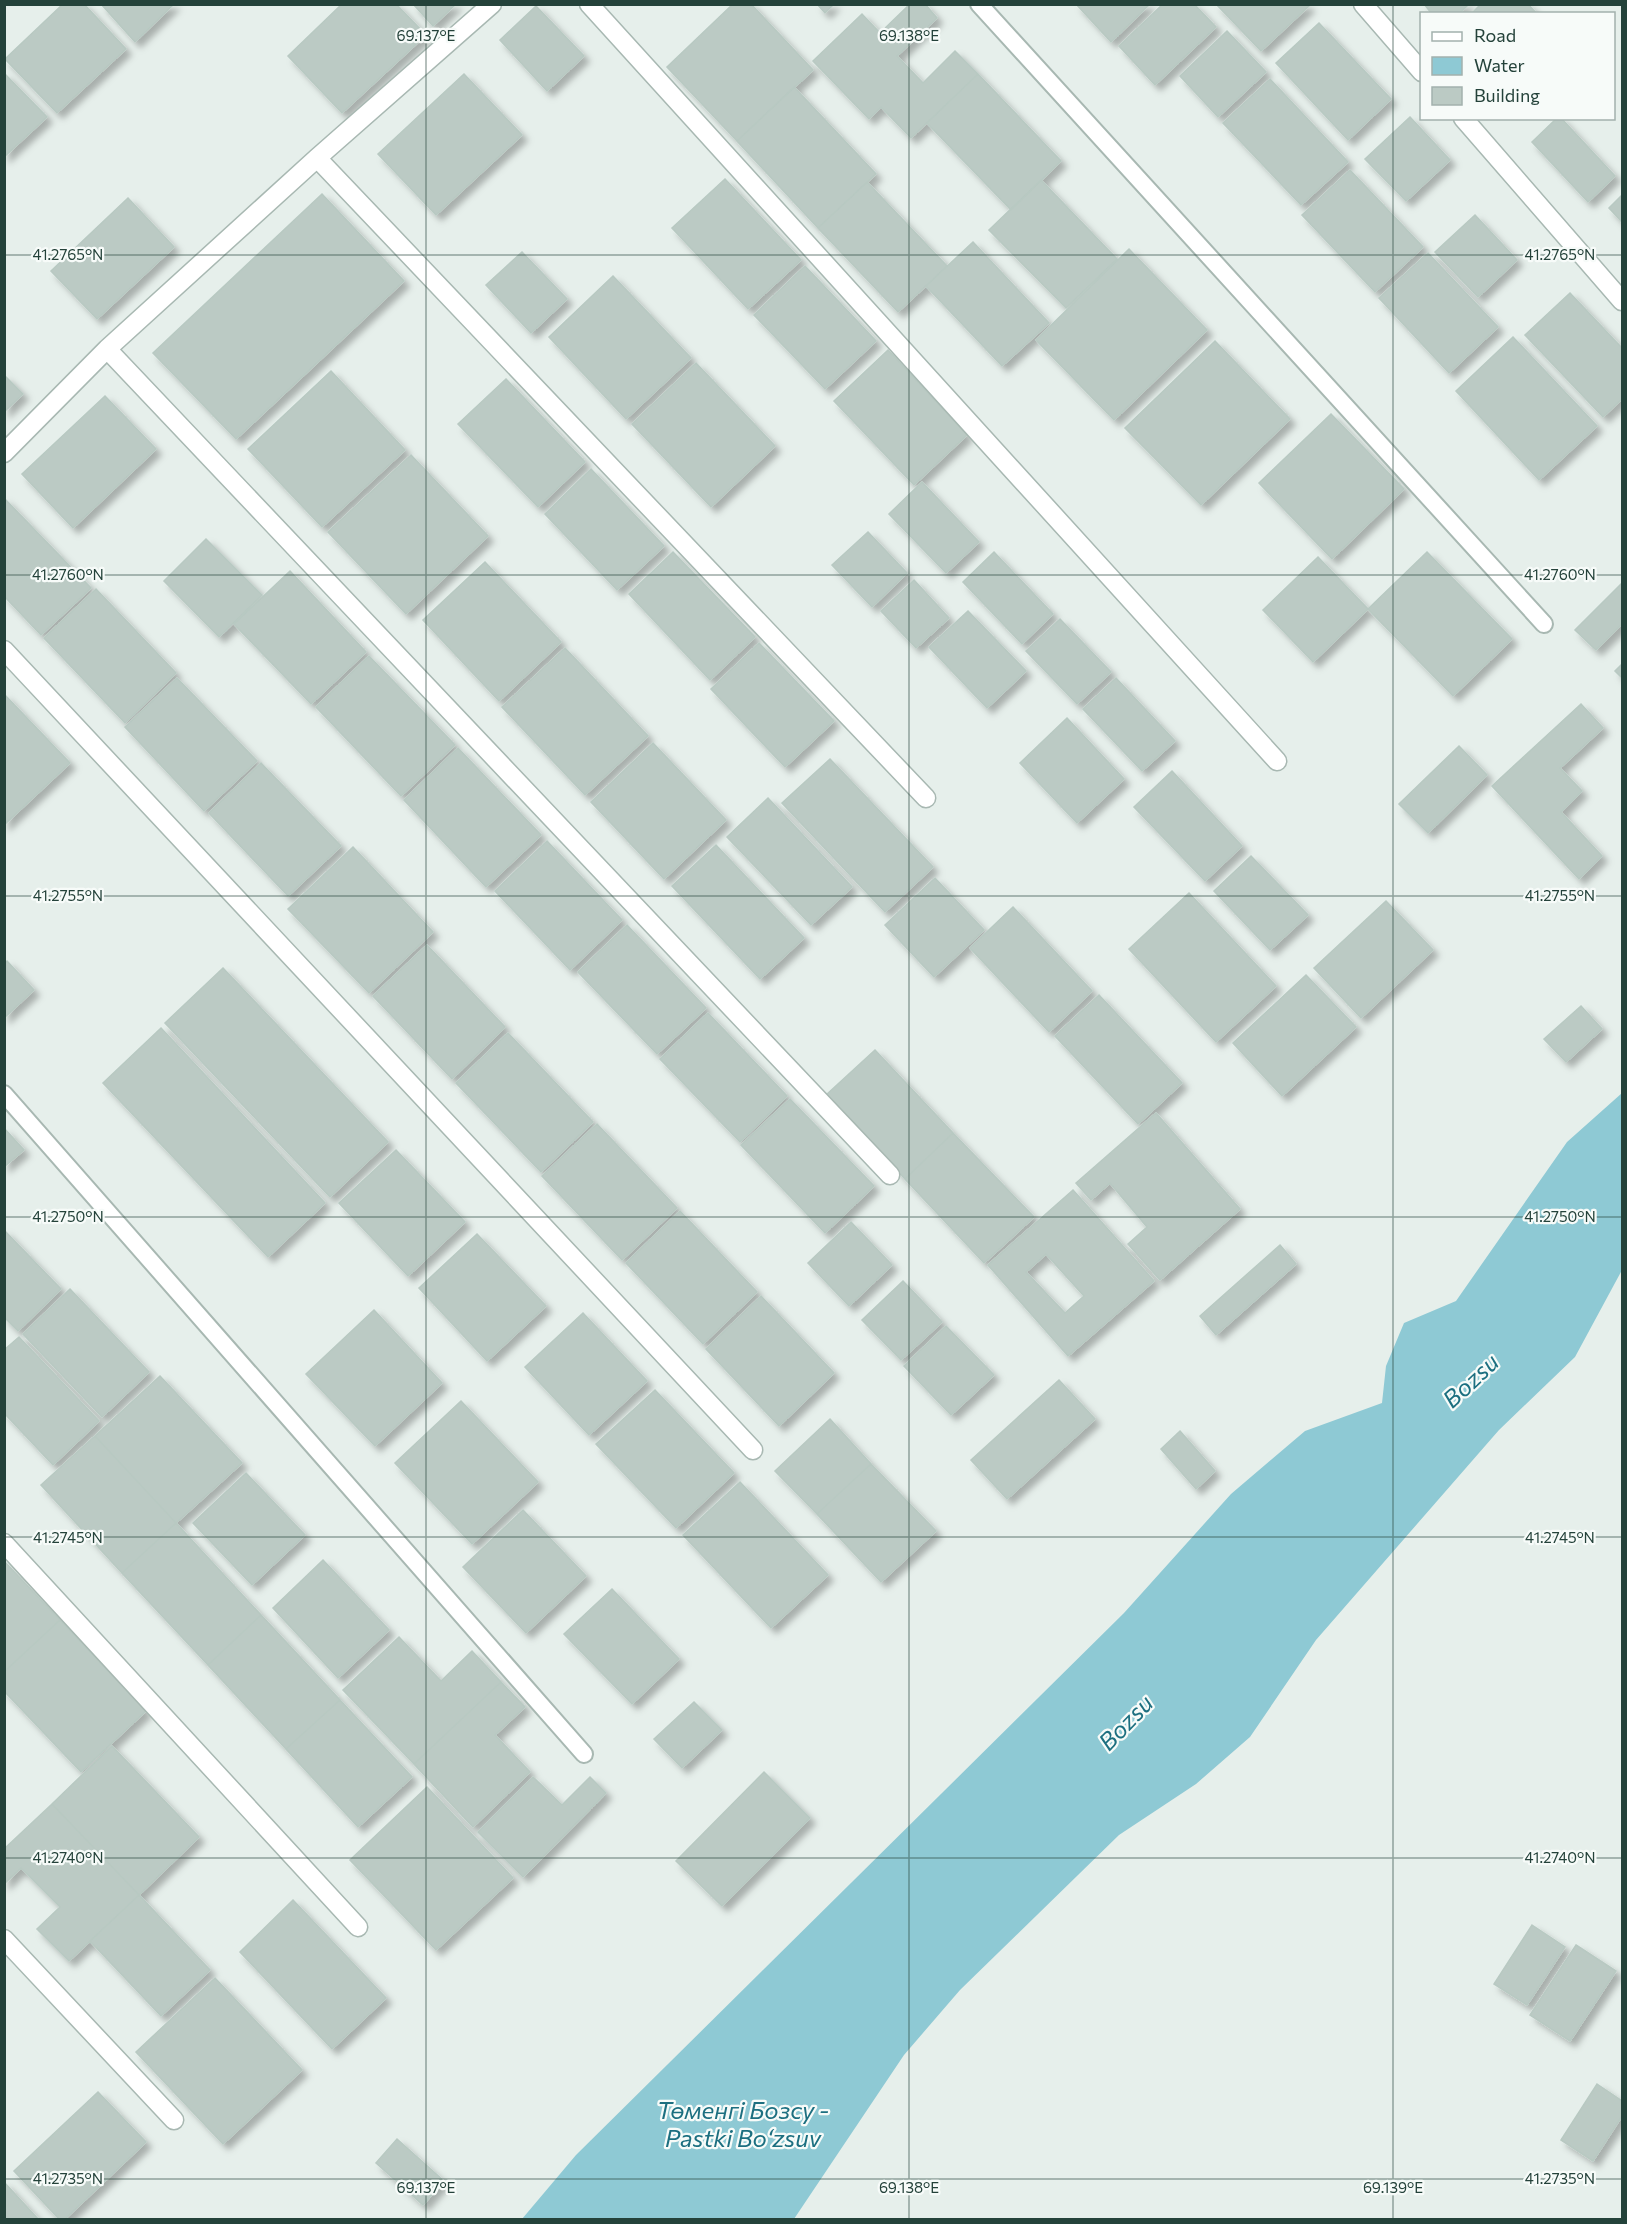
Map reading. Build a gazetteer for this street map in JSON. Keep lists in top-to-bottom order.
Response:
{
  "water": ["Bozsu", "Төменгі Бозсу - Pastki Boʻzsuv"],
  "legend": ["Road", "Water", "Building"],
  "coordinates": [
    "69.137°E",
    "69.138°E",
    "41.2765°N",
    "41.2760°N",
    "41.2755°N",
    "41.2750°N",
    "41.2745°N",
    "41.2740°N",
    "41.2735°N",
    "69.139°E"
  ]
}
